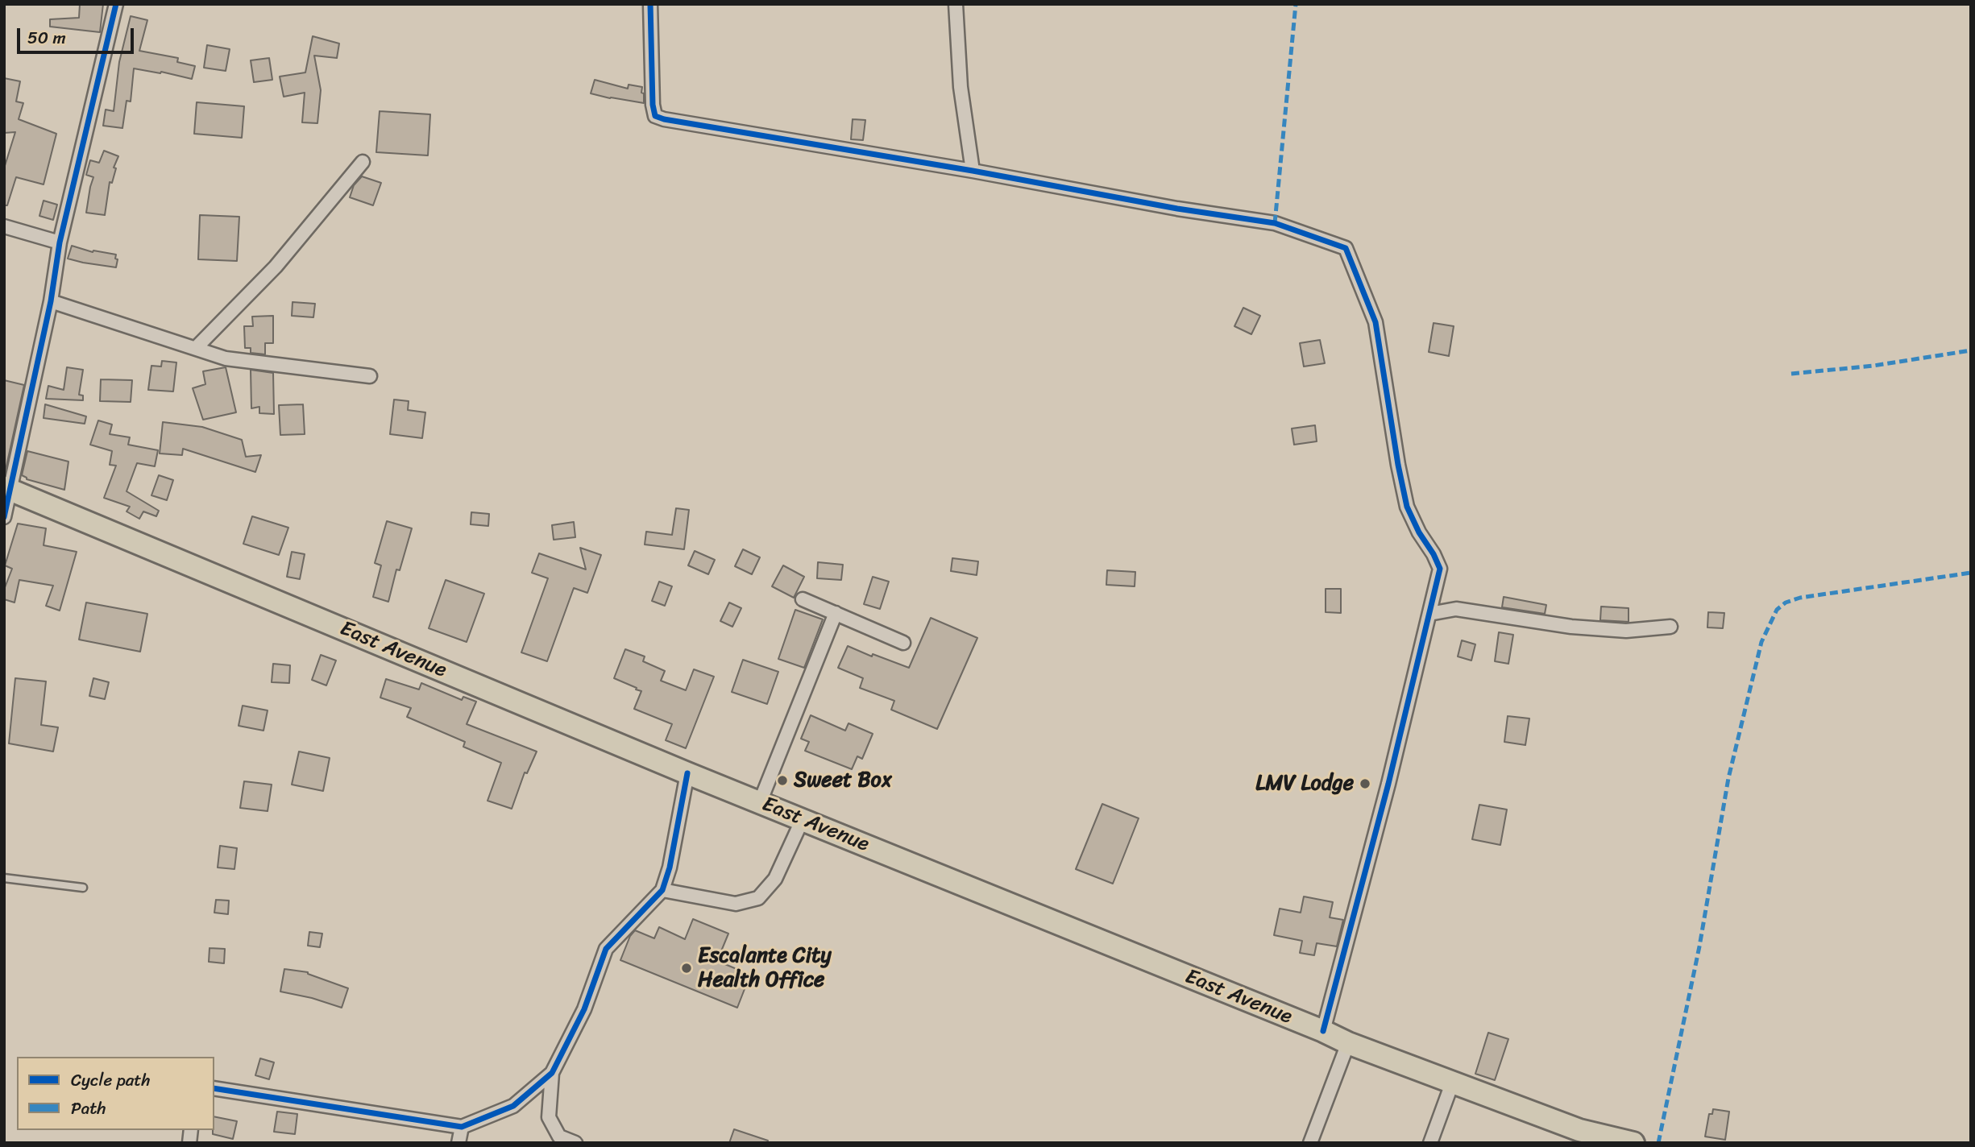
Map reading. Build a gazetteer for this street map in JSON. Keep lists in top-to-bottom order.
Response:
{
  "streets": {
    "main road": ["East Avenue"]
  },
  "places": ["Sweet Box", "LMV Lodge", "Escalante City Health Office"],
  "legend": ["Cycle path", "Path"],
  "scale_bar": "50 m"
}
